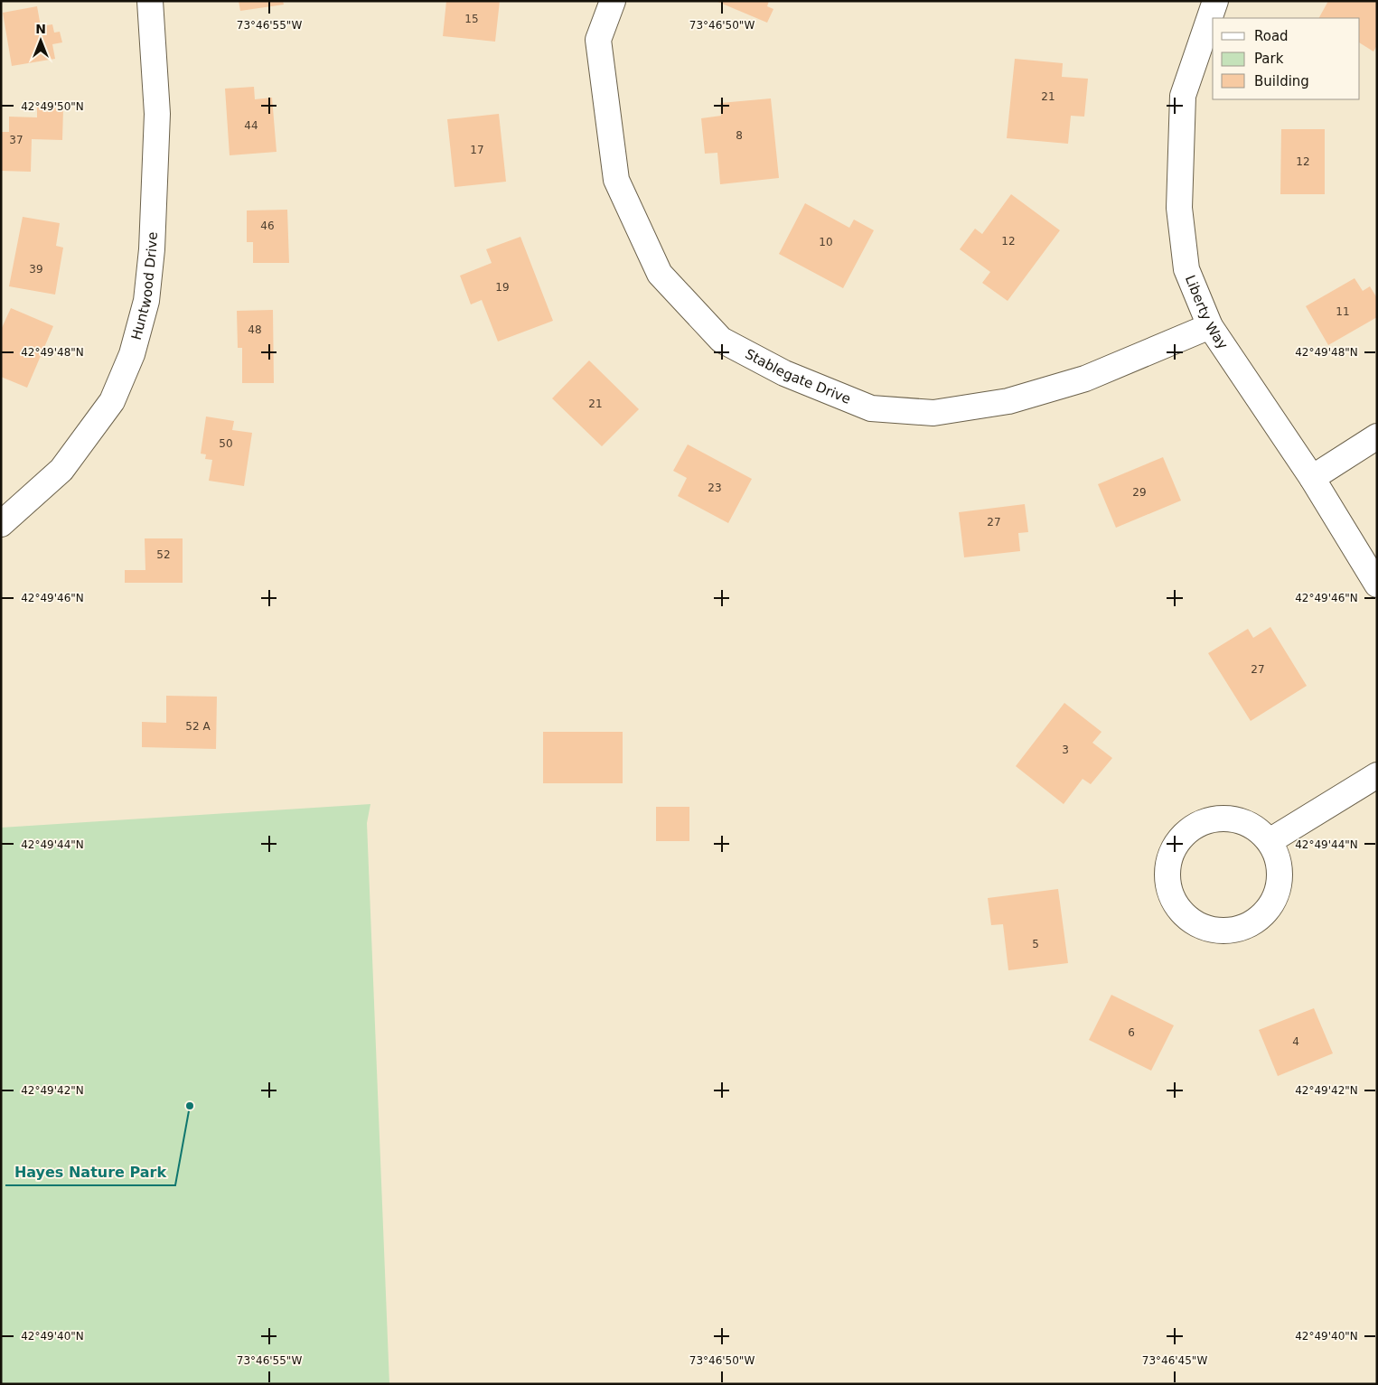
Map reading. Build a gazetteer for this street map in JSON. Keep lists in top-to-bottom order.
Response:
{
  "streets": {
    "street": ["Huntwood Drive", "Liberty Way", "Stablegate Drive"]
  },
  "crossings": [
    ["Liberty Way", "Stablegate Drive"]
  ],
  "places": ["Hayes Nature Park"],
  "house_numbers": [
    "15",
    "21",
    "44",
    "8",
    "37",
    "17",
    "12",
    "46",
    "12",
    "10",
    "39",
    "19",
    "11",
    "48",
    "21",
    "50",
    "23",
    "29",
    "27",
    "52",
    "27",
    "52 A",
    "3",
    "5",
    "6",
    "4"
  ],
  "legend": ["Road", "Park", "Building"],
  "north": "top",
  "coordinates": [
    "73°46'55\"W",
    "73°46'50\"W",
    "42°49'50\"N",
    "42°49'48\"N",
    "42°49'46\"N",
    "42°49'44\"N",
    "42°49'42\"N",
    "42°49'40\"N",
    "73°46'45\"W"
  ]
}
